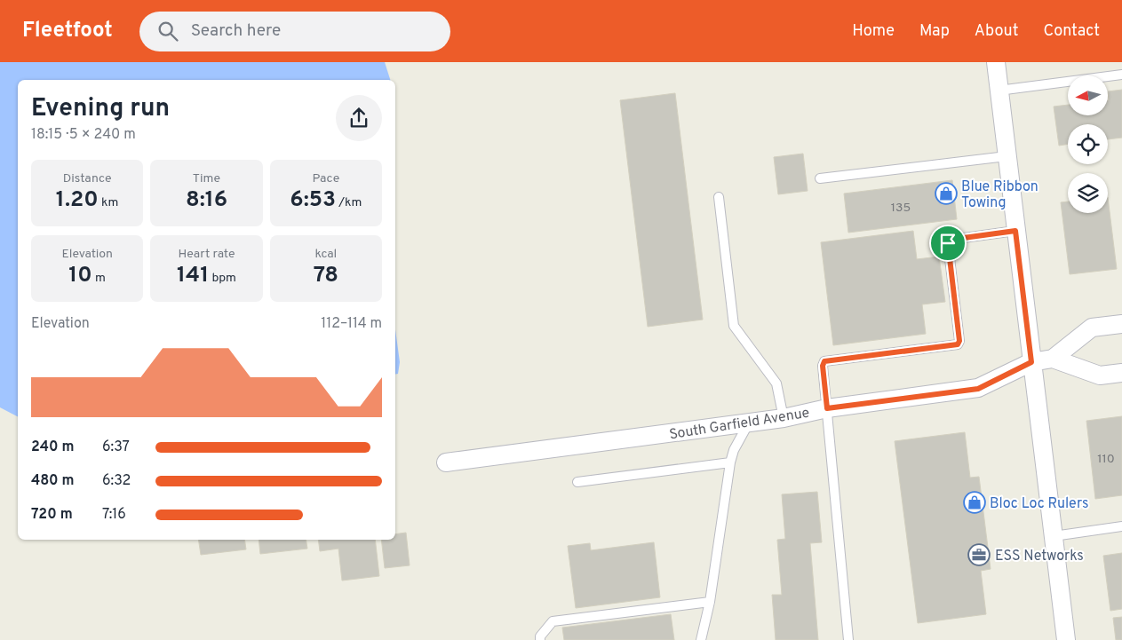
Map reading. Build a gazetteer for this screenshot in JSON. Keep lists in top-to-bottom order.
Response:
{
  "streets": {
    "street": ["South Garfield Avenue"]
  },
  "places": {
    "shop": ["Blue Ribbon Towing", "Bloc Loc Rulers"],
    "office": ["ESS Networks"]
  },
  "house_numbers": ["135", "110"],
  "north": "left",
  "page": {
    "header": "Fleetfoot",
    "search": "Search here",
    "nav": [
      "Home",
      "Map",
      "About",
      "Contact"
    ],
    "heading": ["Evening run", "18:15 · 5 × 240 m"],
    "stats": [
      ["Distance", "1.20 km"],
      ["Time", "8:16"],
      ["Pace", "6:53 /km"],
      ["Elevation", "10 m"],
      ["Heart rate", "141 bpm"],
      ["kcal", "78"]
    ],
    "chart": ["Elevation", "112–114 m"],
    "list": [
      {
        "name": "240 m",
        "note": "6:37"
      },
      {
        "name": "480 m",
        "note": "6:32"
      },
      {
        "name": "720 m",
        "note": "7:16"
      }
    ]
  }
}
